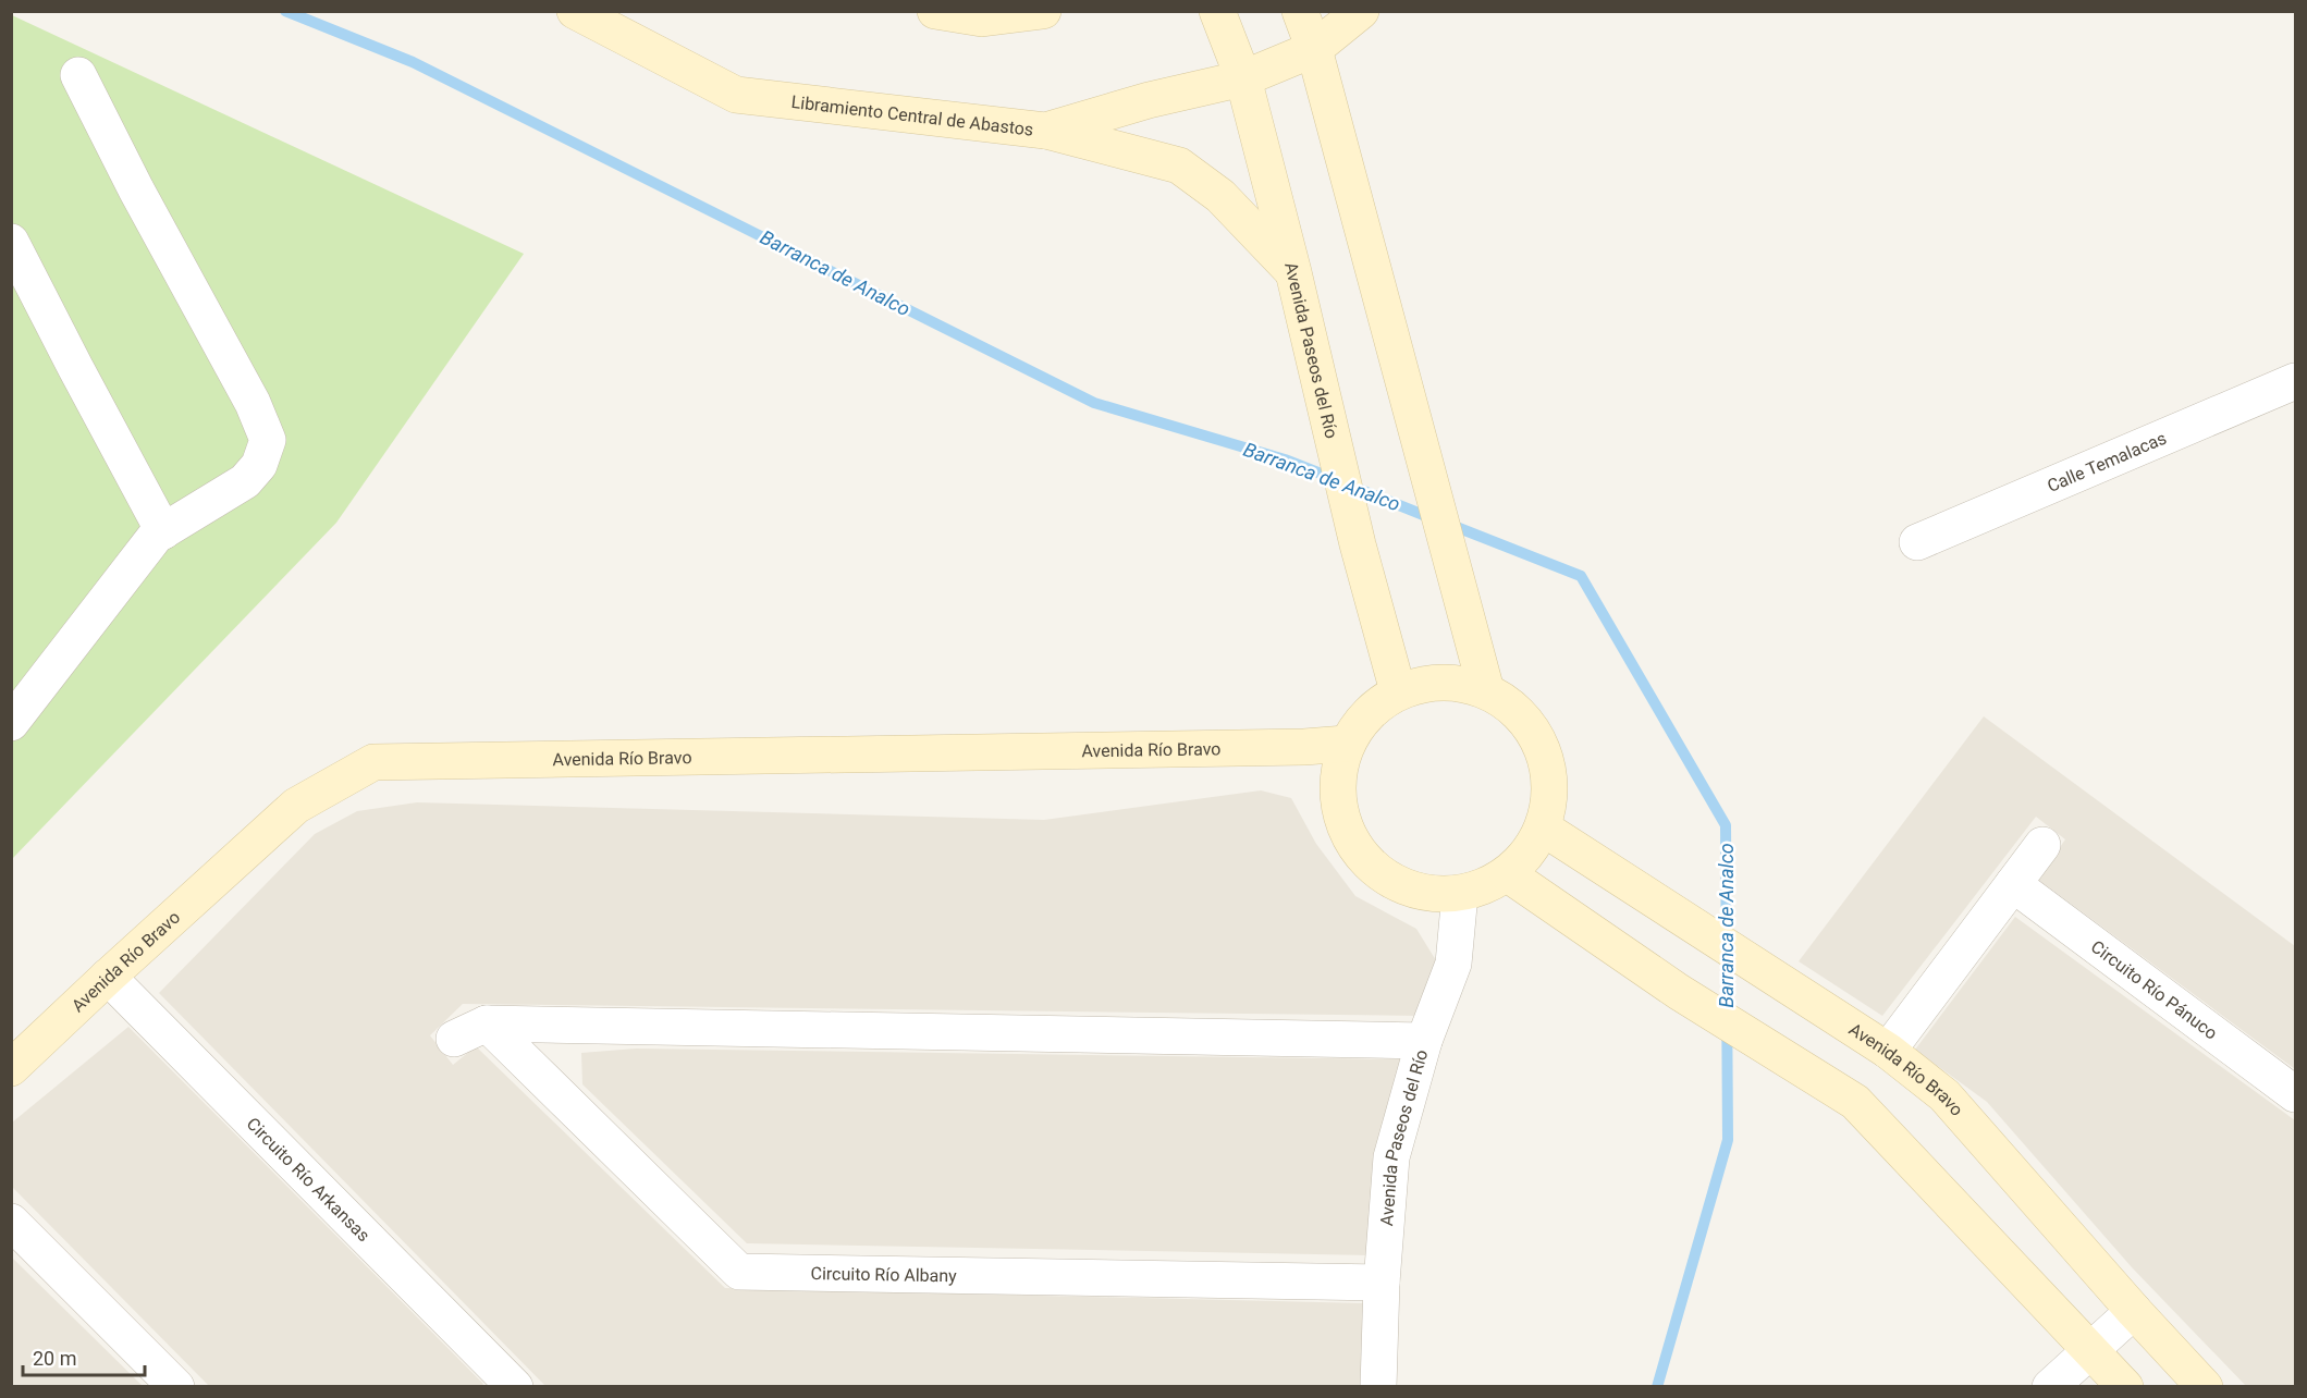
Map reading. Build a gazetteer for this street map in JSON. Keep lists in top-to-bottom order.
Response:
{
  "streets": {
    "street": [
      "Libramiento Central de Abastos",
      "Avenida Paseos del Río",
      "Calle Temalacas",
      "Avenida Río Bravo",
      "Circuito Río Pánuco",
      "Circuito Río Arkansas",
      "Circuito Río Albany"
    ]
  },
  "crossings": [
    ["Libramiento Central de Abastos", "Avenida Paseos del Río"],
    ["Avenida Paseos del Río", "Avenida Río Bravo"],
    ["Avenida Paseos del Río", "Circuito Río Albany"],
    ["Avenida Río Bravo", "Circuito Río Arkansas"]
  ],
  "water": ["Barranca de Analco"],
  "scale_bar": "20 m"
}
